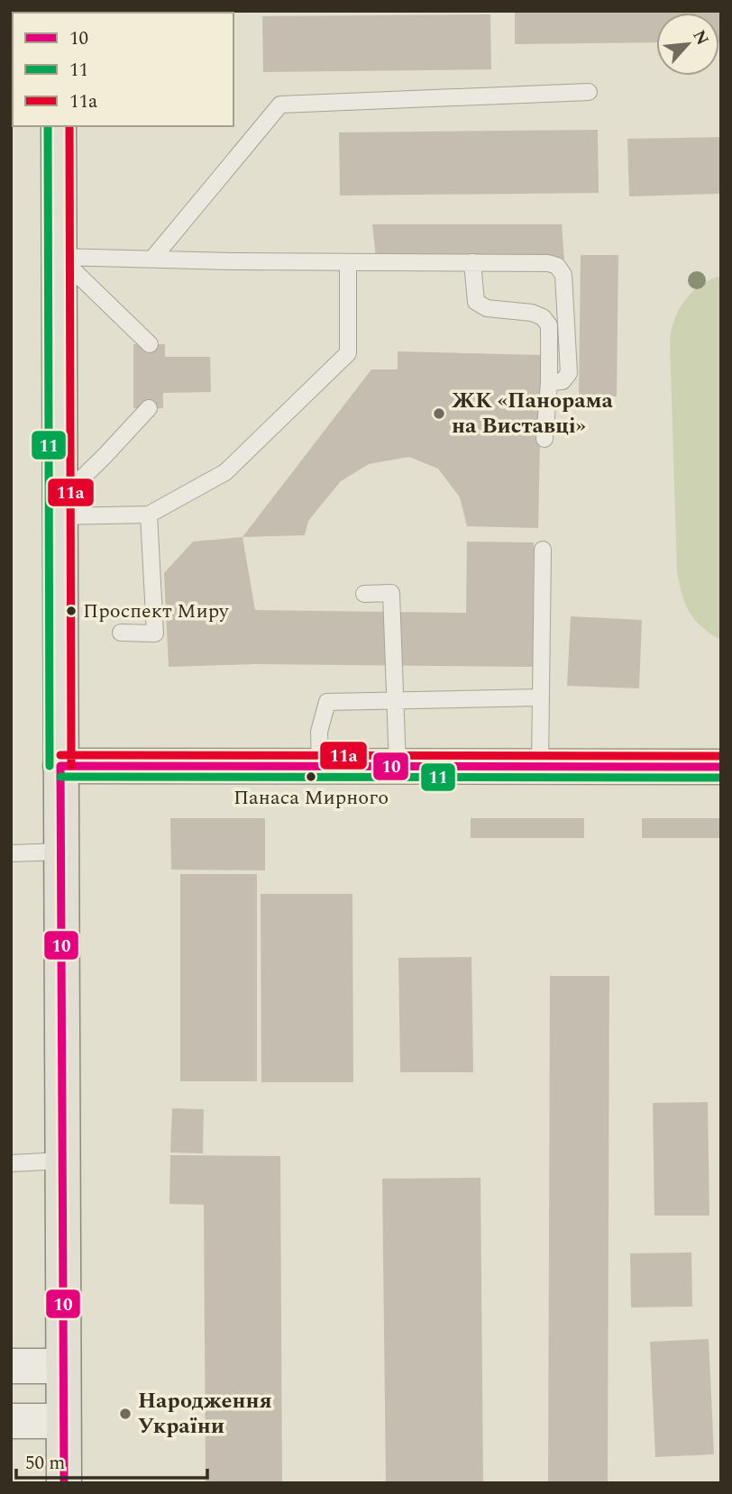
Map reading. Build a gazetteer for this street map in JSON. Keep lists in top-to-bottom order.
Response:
{
  "places": [
    "ЖК «Панорама на Виставці»",
    "Проспект Миру",
    "Панаса Мирного",
    "Народження України"
  ],
  "lines": ["transit line 11", "transit line 11а", "transit line 10"],
  "legend": ["10", "11", "11а"],
  "scale_bar": "50 m",
  "north": "top right"
}
